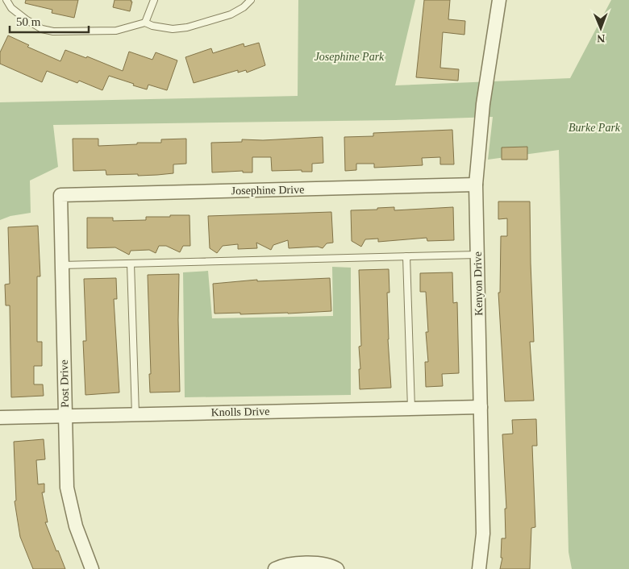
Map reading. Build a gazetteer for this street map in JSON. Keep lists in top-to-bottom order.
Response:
{
  "streets": {
    "street": [
      "Josephine Drive",
      "Kenyon Drive",
      "Post Drive",
      "Knolls Drive"
    ]
  },
  "crossings": [
    ["Josephine Drive", "Kenyon Drive"],
    ["Josephine Drive", "Post Drive"],
    ["Kenyon Drive", "Knolls Drive"],
    ["Post Drive", "Knolls Drive"]
  ],
  "parks": ["Josephine Park", "Burke Park"],
  "scale_bar": "50 m",
  "north": "bottom"
}
